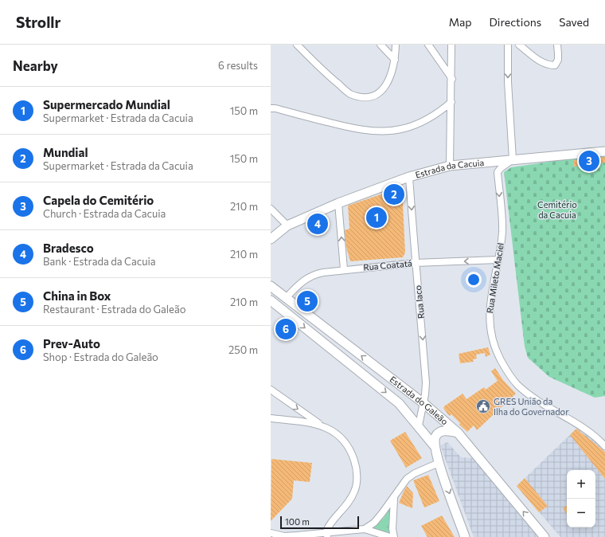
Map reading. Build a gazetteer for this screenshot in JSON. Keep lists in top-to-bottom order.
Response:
{
  "streets": {
    "main road": ["Estrada da Cacuia", "Estrada do Galeão"],
    "street": ["Rua Coatatá", "Rua Mileto Maciel", "Rua Iaco"]
  },
  "crossings": [
    ["Estrada da Cacuia", "Rua Iaco"],
    ["Rua Coatatá", "Rua Mileto Maciel"],
    ["Rua Coatatá", "Rua Iaco"],
    ["Rua Coatatá", "Estrada do Galeão"]
  ],
  "one_way": ["Rua Coatatá", "Rua Iaco"],
  "parks": ["Cemitério da Cacuia"],
  "places": {
    "public building": ["GRES União da Ilha do Governador"]
  },
  "scale_bar": "100 m",
  "page": {
    "header": "Strollr",
    "nav": ["Map", "Directions", "Saved"],
    "heading": ["Nearby", "6 results"],
    "list": [
      {
        "mark": "1",
        "name": "Supermercado Mundial",
        "note": "Supermarket · Estrada da Cacuia",
        "value": "150 m"
      },
      {
        "mark": "2",
        "name": "Mundial",
        "note": "Supermarket · Estrada da Cacuia",
        "value": "150 m"
      },
      {
        "mark": "3",
        "name": "Capela do Cemitério",
        "note": "Church · Estrada da Cacuia",
        "value": "210 m"
      },
      {
        "mark": "4",
        "name": "Bradesco",
        "note": "Bank · Estrada da Cacuia",
        "value": "210 m"
      },
      {
        "mark": "5",
        "name": "China in Box",
        "note": "Restaurant · Estrada do Galeão",
        "value": "210 m"
      },
      {
        "mark": "6",
        "name": "Prev-Auto",
        "note": "Shop · Estrada do Galeão",
        "value": "250 m"
      }
    ],
    "pins": [
      "3",
      "2",
      "1",
      "4",
      "5",
      "6"
    ],
    "map_buttons": ["+", "−"],
    "scale": "100 m"
  }
}
